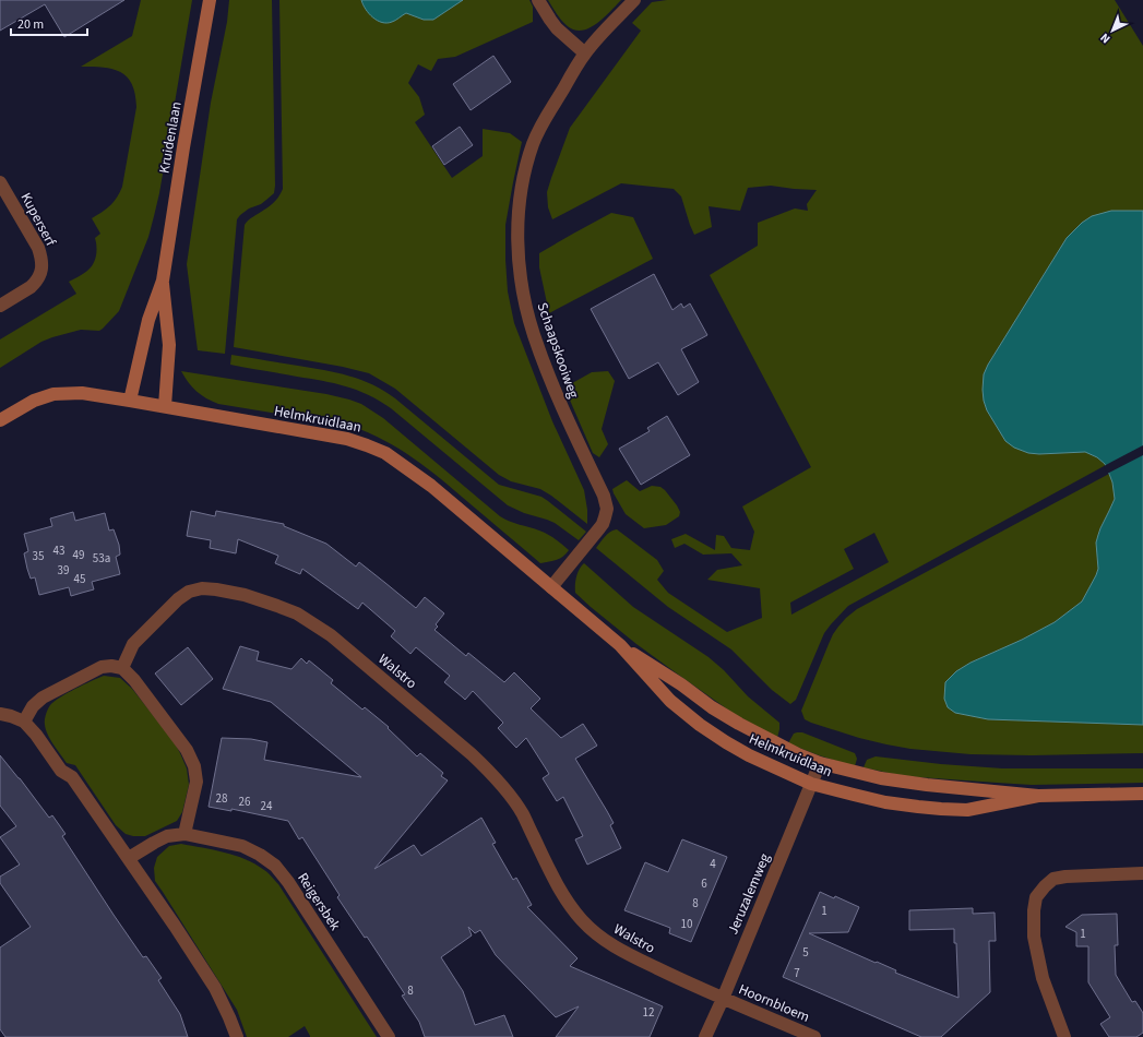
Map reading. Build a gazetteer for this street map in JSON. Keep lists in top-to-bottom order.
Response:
{
  "streets": {
    "street": [
      "Kruidenlaan",
      "Kuperserf",
      "Schaapskooiweg",
      "Helmkruidlaan",
      "Walstro",
      "Jeruzalemweg",
      "Reigersbek",
      "Hoornbloem"
    ]
  },
  "crossings": [
    ["Kruidenlaan", "Helmkruidlaan"],
    ["Schaapskooiweg", "Helmkruidlaan"],
    ["Helmkruidlaan", "Jeruzalemweg"],
    ["Walstro", "Jeruzalemweg"],
    ["Walstro", "Hoornbloem"],
    ["Jeruzalemweg", "Hoornbloem"]
  ],
  "house_numbers": [
    "43",
    "49",
    "35",
    "53a",
    "39",
    "45",
    "28",
    "26",
    "24",
    "4",
    "6",
    "8",
    "1",
    "10",
    "1",
    "5",
    "7",
    "8",
    "12"
  ],
  "scale_bar": "20 m",
  "north": "bottom left"
}
